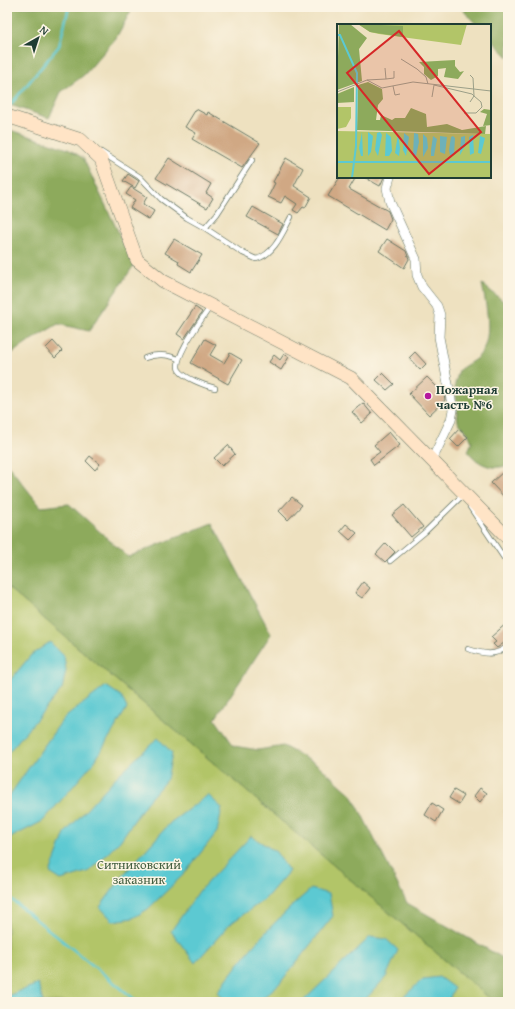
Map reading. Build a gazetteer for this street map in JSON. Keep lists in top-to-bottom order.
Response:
{
  "parks": ["Ситниковский заказник"],
  "places": ["Пожарная часть №6"],
  "north": "top right"
}
